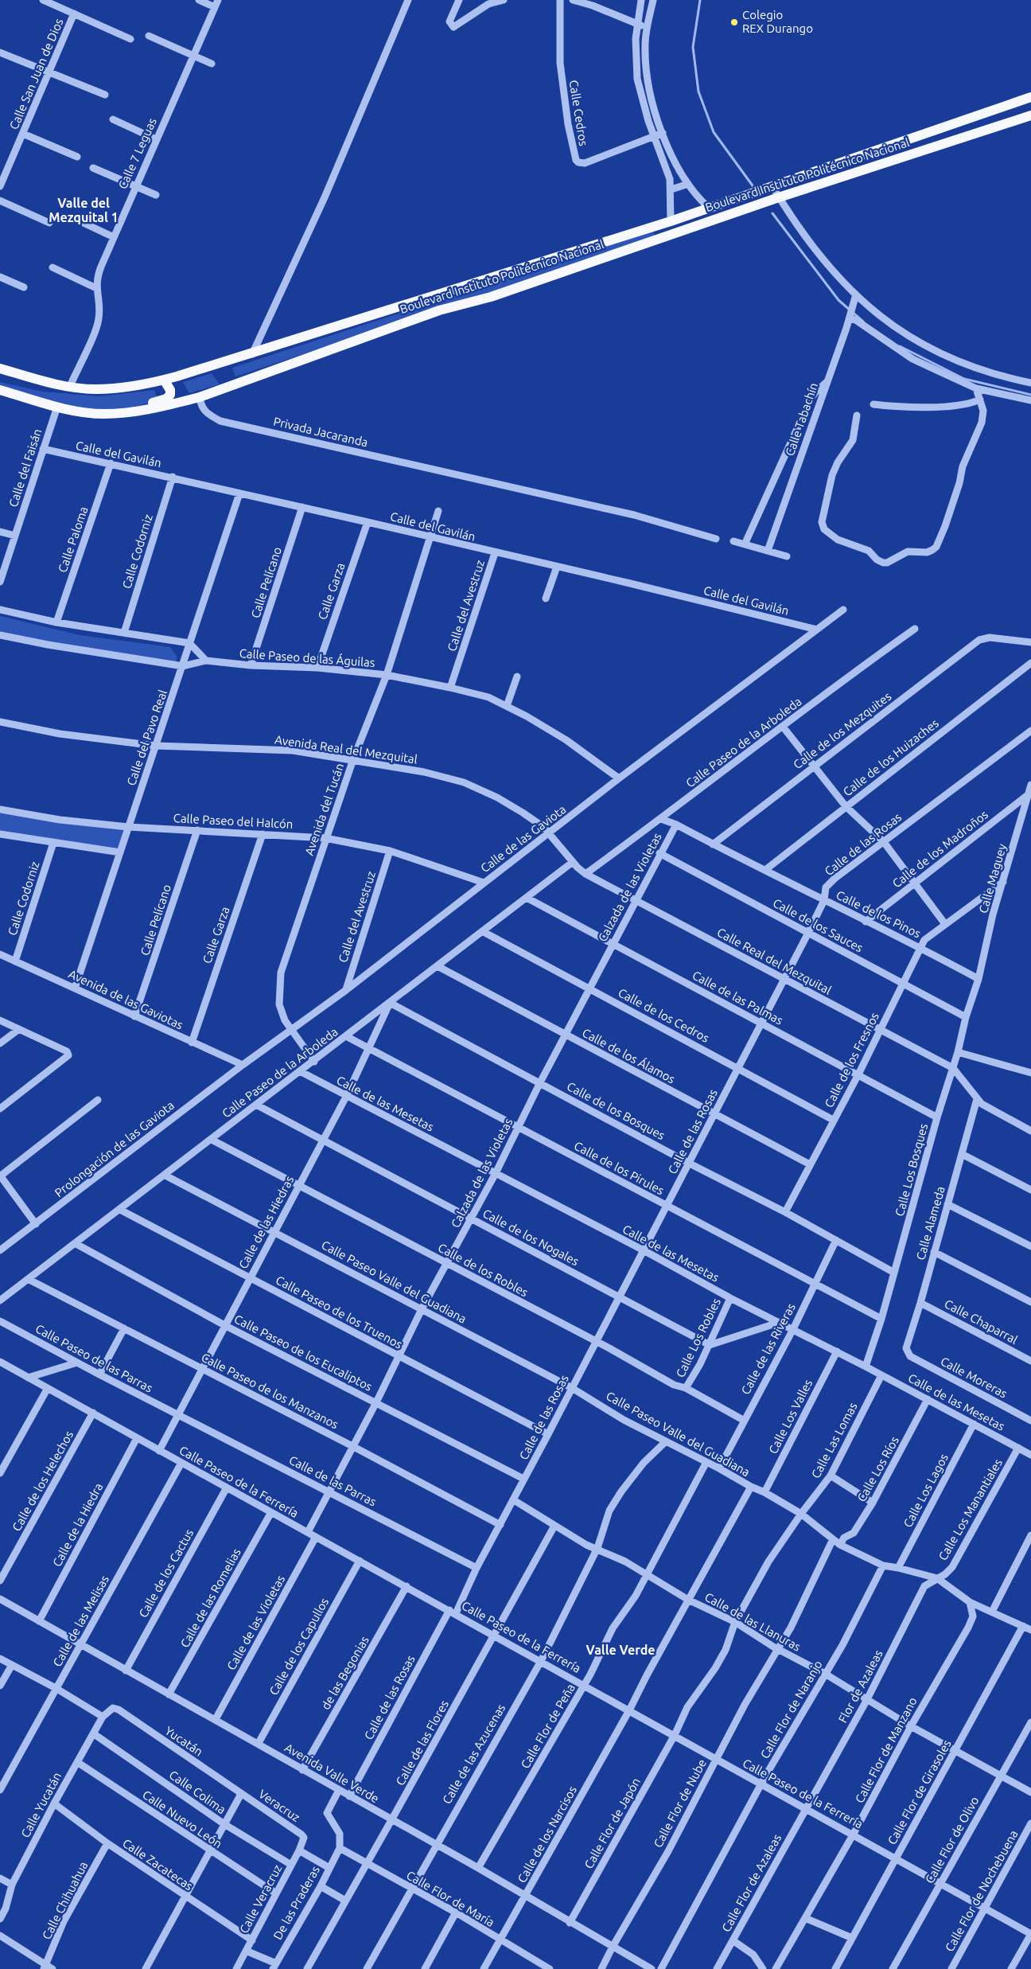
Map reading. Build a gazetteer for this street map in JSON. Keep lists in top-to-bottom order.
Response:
{
  "streets": {
    "main road": ["Boulevard Instituto Politécnico Nacional"],
    "street": [
      "Calle San Juan de Dios",
      "Calle Cedros",
      "Calle 7 Leguas",
      "Calle Tabachín",
      "Privada Jacaranda",
      "Calle del Gavilán",
      "Calle del Faisán",
      "Calle Paloma",
      "Calle Codorniz",
      "Calle Pelícano",
      "Calle Garza",
      "Calle del Avestruz",
      "Calle Paseo de las Águilas",
      "Calle de los Mezquites",
      "Calle del Pavo Real",
      "Calle Paseo de la Arboleda",
      "Avenida Real del Mezquital",
      "Calle de los Huizaches",
      "Avenida del Tucán",
      "Calle Paseo del Halcón",
      "Calle de las Gaviota",
      "Calle de las Rosas",
      "Calle de los Madroños",
      "Calle Maguey",
      "Calzada de las Violetas",
      "Calle de los Pinos",
      "Calle de los Sauces",
      "Calle Real del Mezquital",
      "Calle de las Palmas",
      "Avenida de las Gaviotas",
      "Calle de los Cedros",
      "Calle de los Álamos",
      "Calle de los Fresnos",
      "Calle de las Mesetas",
      "Calle de los Bosques",
      "Prolongación de las Gaviota",
      "Calle de los Pirules",
      "Calle Los Bosques",
      "Calle de las Hiedras",
      "Calle Alameda",
      "Calle de los Nogales",
      "Calle de los Robles",
      "Calle Paseo Valle del Guadiana",
      "Calle Paseo de los Truenos",
      "Calle Chaparral",
      "Calle Los Robles",
      "Calle de las Riveras",
      "Calle Paseo de los Eucaliptos",
      "Calle Paseo de las Parras",
      "Calle Moreras",
      "Calle Paseo de los Manzanos",
      "Calle Los Valles",
      "Calle Las Lomas",
      "Calle Los Ríos",
      "Calle de los Helechos",
      "Calle de las Parras",
      "Calle Paseo de la Ferrería",
      "Calle Los Lagos",
      "Calle Los Manantiales",
      "Calle de la Hiedra",
      "Calle de los Cactus",
      "Calle de las Romelias",
      "Calle de las Melisas",
      "Calle de las Llanuras",
      "Calle de las Violetas",
      "Calle de los Capullos",
      "de las Begonias",
      "Flor de Azaleas",
      "Calle Flor de Naranjo",
      "Calle Flor de Peña",
      "Yucatán",
      "Calle de las Flores",
      "Calle Flor de Manzano",
      "Calle de las Azucenas",
      "Avenida Valle Verde",
      "Calle Colima",
      "Calle Flor de Girasoles",
      "Calle Flor de Nube",
      "Calle Yucatán",
      "Veracruz",
      "Calle Nuevo León",
      "Calle Flor de Japón",
      "Calle de los Narcisos",
      "Calle Flor de Olivo",
      "Calle Zacatecas",
      "Calle Flor de Azaleas",
      "Calle Flor de Nochebuena",
      "Calle Veracruz",
      "Calle Flor de María",
      "Calle Chihuahua",
      "De las Praderas"
    ]
  },
  "crossings": [
    ["Calle 7 Leguas", "Boulevard Instituto Politécnico Nacional"],
    ["Boulevard Instituto Politécnico Nacional", "Privada Jacaranda"],
    ["Boulevard Instituto Politécnico Nacional", "Calle del Faisán"],
    ["Calle del Gavilán", "Calle del Faisán"],
    ["Calle del Gavilán", "Calle Paloma"],
    ["Calle del Gavilán", "Calle Codorniz"],
    ["Calle del Gavilán", "Calle Pelícano"],
    ["Calle del Gavilán", "Calle Garza"],
    ["Calle del Gavilán", "Calle del Avestruz"],
    ["Calle del Gavilán", "Calle del Pavo Real"],
    ["Calle del Gavilán", "Avenida del Tucán"],
    ["Calle del Gavilán", "Calle de las Gaviota"],
    ["Calle Codorniz", "Avenida de las Gaviotas"],
    ["Calle Pelícano", "Calle Paseo de las Águilas"],
    ["Calle Pelícano", "Calle Paseo del Halcón"],
    ["Calle Pelícano", "Avenida de las Gaviotas"],
    ["Calle Garza", "Calle Paseo de las Águilas"],
    ["Calle Garza", "Calle Paseo del Halcón"],
    ["Calle Garza", "Avenida de las Gaviotas"],
    ["Calle del Avestruz", "Calle Paseo de las Águilas"],
    ["Calle del Avestruz", "Calle Paseo del Halcón"],
    ["Calle del Avestruz", "Calle de las Gaviota"],
    ["Calle Paseo de las Águilas", "Calle del Pavo Real"],
    ["Calle Paseo de las Águilas", "Avenida del Tucán"],
    ["Calle Paseo de las Águilas", "Calle de las Gaviota"],
    ["Calle de los Mezquites", "Calle de los Pinos"],
    ["Calle del Pavo Real", "Avenida Real del Mezquital"],
    ["Calle del Pavo Real", "Calle Paseo del Halcón"],
    ["Calle del Pavo Real", "Avenida de las Gaviotas"],
    ["Calle Paseo de la Arboleda", "Avenida Real del Mezquital"],
    ["Calle Paseo de la Arboleda", "Avenida del Tucán"],
    ["Calle Paseo de la Arboleda", "Calle de los Pinos"],
    ["Calle Paseo de la Arboleda", "Calle Real del Mezquital"],
    ["Calle Paseo de la Arboleda", "Calle de las Palmas"],
    ["Calle Paseo de la Arboleda", "Calle de los Cedros"],
    ["Calle Paseo de la Arboleda", "Calle de los Álamos"],
    ["Calle Paseo de la Arboleda", "Calle de las Mesetas"],
    ["Calle Paseo de la Arboleda", "Calle de los Bosques"],
    ["Calle Paseo de la Arboleda", "Calle de los Pirules"],
    ["Calle Paseo de la Arboleda", "Calle de las Hiedras"],
    ["Calle Paseo de la Arboleda", "Calle de los Nogales"],
    ["Calle Paseo de la Arboleda", "Calle de los Robles"],
    ["Calle Paseo de la Arboleda", "Calle Paseo Valle del Guadiana"],
    ["Calle Paseo de la Arboleda", "Calle Paseo de los Truenos"],
    ["Calle Paseo de la Arboleda", "Calle Paseo de los Eucaliptos"],
    ["Calle Paseo de la Arboleda", "Calle Paseo de los Manzanos"],
    ["Avenida Real del Mezquital", "Avenida del Tucán"],
    ["Avenida Real del Mezquital", "Calle de las Gaviota"],
    ["Avenida Real del Mezquital", "Calle Real del Mezquital"],
    ["Calle de los Huizaches", "Calle de los Pinos"],
    ["Avenida del Tucán", "Calle Paseo del Halcón"],
    ["Avenida del Tucán", "Calle de las Gaviota"],
    ["Calle Paseo del Halcón", "Calle de las Gaviota"],
    ["Calle de las Gaviota", "Avenida de las Gaviotas"],
    ["Calle de las Gaviota", "Prolongación de las Gaviota"],
    ["Calle de las Rosas", "Calle de los Pinos"],
    ["Calle de las Rosas", "Calle de los Sauces"],
    ["Calle de las Rosas", "Calle Real del Mezquital"],
    ["Calle de las Rosas", "Calle de las Palmas"],
    ["Calle de las Rosas", "Calle de los Cedros"],
    ["Calle de las Rosas", "Calle de los Álamos"],
    ["Calle de las Rosas", "Calle de las Mesetas"],
    ["Calle de las Rosas", "Calle de los Bosques"],
    ["Calle de las Rosas", "Calle de los Pirules"],
    ["Calle de las Rosas", "Calle de los Nogales"],
    ["Calle de las Rosas", "Calle de los Robles"],
    ["Calle de las Rosas", "Calle Paseo Valle del Guadiana"],
    ["Calle de las Rosas", "Calle Paseo de los Truenos"],
    ["Calle de las Rosas", "Calle Paseo de los Eucaliptos"],
    ["Calle de las Rosas", "Calle Paseo de los Manzanos"],
    ["Calle de las Rosas", "Calle de las Parras"],
    ["Calle de las Rosas", "Calle Paseo de la Ferrería"],
    ["Calle de las Rosas", "Calle de las Llanuras"],
    ["Calle de las Rosas", "Avenida Valle Verde"],
    ["Calle de los Madroños", "Calle Maguey"],
    ["Calle de los Madroños", "Calle de los Pinos"],
    ["Calle Maguey", "Calle de los Pinos"],
    ["Calle Maguey", "Calle de los Fresnos"],
    ["Calle Maguey", "Calle Los Bosques"],
    ["Calzada de las Violetas", "Calle de los Pinos"],
    ["Calzada de las Violetas", "Calle de los Sauces"],
    ["Calzada de las Violetas", "Calle Real del Mezquital"],
    ["Calzada de las Violetas", "Calle de las Palmas"],
    ["Calzada de las Violetas", "Calle de los Cedros"],
    ["Calzada de las Violetas", "Calle de los Álamos"],
    ["Calzada de las Violetas", "Calle de las Mesetas"],
    ["Calzada de las Violetas", "Calle de los Bosques"],
    ["Calzada de las Violetas", "Calle de los Pirules"],
    ["Calzada de las Violetas", "Calle de los Nogales"],
    ["Calzada de las Violetas", "Calle de los Robles"],
    ["Calzada de las Violetas", "Calle Paseo Valle del Guadiana"],
    ["Calzada de las Violetas", "Calle Paseo de los Truenos"],
    ["Calzada de las Violetas", "Calle Paseo de los Eucaliptos"],
    ["Calzada de las Violetas", "Calle Paseo de los Manzanos"],
    ["Calzada de las Violetas", "Calle de las Parras"],
    ["Calzada de las Violetas", "Calle Paseo de la Ferrería"],
    ["Calle de los Pinos", "Calle de los Fresnos"],
    ["Calle de los Pinos", "Calle Los Bosques"],
    ["Calle de los Sauces", "Calle de los Fresnos"],
    ["Calle de los Sauces", "Calle Los Bosques"],
    ["Calle Real del Mezquital", "Calle de los Fresnos"],
    ["Calle Real del Mezquital", "Calle Los Bosques"],
    ["Calle de las Palmas", "Calle de los Fresnos"],
    ["Calle de las Palmas", "Calle Los Bosques"],
    ["Avenida de las Gaviotas", "Prolongación de las Gaviota"],
    ["Calle de los Cedros", "Calle de los Fresnos"],
    ["Calle de los Álamos", "Calle de los Fresnos"],
    ["Calle de los Fresnos", "Calle de los Bosques"],
    ["Calle de las Mesetas", "Calle Los Bosques"],
    ["Calle de las Mesetas", "Calle de las Hiedras"],
    ["Calle de las Mesetas", "Calle Los Robles"],
    ["Calle de las Mesetas", "Calle de las Riveras"],
    ["Calle de las Mesetas", "Calle Los Valles"],
    ["Calle de las Mesetas", "Calle Las Lomas"],
    ["Calle de las Mesetas", "Calle Los Ríos"],
    ["Calle de las Mesetas", "Calle Los Lagos"],
    ["Calle de las Mesetas", "Calle Los Manantiales"],
    ["Calle de los Bosques", "Calle Los Bosques"],
    ["Calle de los Bosques", "Calle de las Hiedras"],
    ["Calle de los Bosques", "Calle de las Riveras"],
    ["Calle de los Pirules", "Calle Los Bosques"],
    ["Calle de los Pirules", "Calle de las Hiedras"],
    ["Calle de los Pirules", "Calle de las Riveras"],
    ["Calle de las Hiedras", "Calle de los Nogales"],
    ["Calle de las Hiedras", "Calle de los Robles"],
    ["Calle de las Hiedras", "Calle Paseo Valle del Guadiana"],
    ["Calle de las Hiedras", "Calle Paseo de los Truenos"],
    ["Calle de las Hiedras", "Calle Paseo de los Eucaliptos"],
    ["Calle de las Hiedras", "Calle Paseo de las Parras"],
    ["Calle de las Hiedras", "Calle Paseo de los Manzanos"],
    ["Calle de las Hiedras", "Calle de las Parras"],
    ["Calle de las Hiedras", "Calle Paseo de la Ferrería"],
    ["Calle Alameda", "Calle Chaparral"],
    ["Calle Alameda", "Calle Moreras"],
    ["Calle de los Nogales", "Calle Los Robles"],
    ["Calle de los Robles", "Calle Los Robles"],
    ["Calle de los Robles", "Calle de las Riveras"],
    ["Calle Paseo Valle del Guadiana", "Calle de las Riveras"],
    ["Calle Paseo Valle del Guadiana", "Calle Los Valles"],
    ["Calle Paseo Valle del Guadiana", "Calle Las Lomas"],
    ["Calle Paseo Valle del Guadiana", "Calle Los Ríos"],
    ["Calle Paseo Valle del Guadiana", "Calle Los Lagos"],
    ["Calle Paseo Valle del Guadiana", "Calle Los Manantiales"],
    ["Calle Paseo Valle del Guadiana", "Flor de Azaleas"],
    ["Calle Paseo Valle del Guadiana", "Calle Flor de Naranjo"],
    ["Calle Paseo Valle del Guadiana", "Calle Flor de Peña"],
    ["Calle Paseo Valle del Guadiana", "Calle Flor de Manzano"],
    ["Calle Paseo Valle del Guadiana", "Calle de las Azucenas"],
    ["Calle Paseo Valle del Guadiana", "Calle Flor de Girasoles"],
    ["Calle Paseo Valle del Guadiana", "Calle Flor de Nube"],
    ["Calle Paseo Valle del Guadiana", "Calle de los Narcisos"],
    ["Calle Paseo de las Parras", "Calle de las Parras"],
    ["Calle Las Lomas", "Calle de las Llanuras"],
    ["Calle Las Lomas", "Calle Flor de Japón"],
    ["Calle de los Helechos", "Calle Paseo de la Ferrería"],
    ["Calle Paseo de la Ferrería", "Calle de la Hiedra"],
    ["Calle Paseo de la Ferrería", "Calle de los Cactus"],
    ["Calle Paseo de la Ferrería", "Calle de las Romelias"],
    ["Calle Paseo de la Ferrería", "Calle de las Melisas"],
    ["Calle Paseo de la Ferrería", "Calle de las Violetas"],
    ["Calle Paseo de la Ferrería", "Calle de los Capullos"],
    ["Calle Paseo de la Ferrería", "de las Begonias"],
    ["Calle Paseo de la Ferrería", "Flor de Azaleas"],
    ["Calle Paseo de la Ferrería", "Calle Flor de Naranjo"],
    ["Calle Paseo de la Ferrería", "Calle Flor de Peña"],
    ["Calle Paseo de la Ferrería", "Calle de las Flores"],
    ["Calle Paseo de la Ferrería", "Calle Flor de Manzano"],
    ["Calle Paseo de la Ferrería", "Calle de las Azucenas"],
    ["Calle Paseo de la Ferrería", "Calle Flor de Girasoles"],
    ["Calle Paseo de la Ferrería", "Calle Flor de Nube"],
    ["Calle Paseo de la Ferrería", "Calle Flor de Japón"],
    ["Calle Paseo de la Ferrería", "Calle de los Narcisos"],
    ["Calle Paseo de la Ferrería", "Calle Flor de Olivo"],
    ["Calle Paseo de la Ferrería", "Calle Flor de Azaleas"],
    ["Calle Paseo de la Ferrería", "Calle Flor de Nochebuena"],
    ["Calle Los Manantiales", "Flor de Azaleas"],
    ["Calle de la Hiedra", "Avenida Valle Verde"],
    ["Calle de los Cactus", "Avenida Valle Verde"],
    ["Calle de las Romelias", "Avenida Valle Verde"],
    ["Calle de las Melisas", "Avenida Valle Verde"],
    ["Calle de las Llanuras", "Flor de Azaleas"],
    ["Calle de las Llanuras", "Calle Flor de Naranjo"],
    ["Calle de las Llanuras", "Calle Flor de Peña"],
    ["Calle de las Llanuras", "Calle de las Flores"],
    ["Calle de las Llanuras", "Calle Flor de Manzano"],
    ["Calle de las Llanuras", "Calle de las Azucenas"],
    ["Calle de las Llanuras", "Calle Flor de Girasoles"],
    ["Calle de las Llanuras", "Calle Flor de Nube"],
    ["Calle de las Llanuras", "Calle Flor de Japón"],
    ["Calle de las Llanuras", "Calle de los Narcisos"],
    ["Calle de las Llanuras", "Calle Flor de Olivo"],
    ["Calle de las Violetas", "Avenida Valle Verde"],
    ["Calle de los Capullos", "Avenida Valle Verde"],
    ["de las Begonias", "Avenida Valle Verde"],
    ["Flor de Azaleas", "Calle Flor de Azaleas"],
    ["Calle Flor de Peña", "Avenida Valle Verde"],
    ["Yucatán", "Calle Yucatán"],
    ["Yucatán", "Veracruz"],
    ["Calle de las Flores", "Avenida Valle Verde"],
    ["Calle de las Flores", "Calle Flor de María"],
    ["Calle de las Azucenas", "Avenida Valle Verde"],
    ["Calle de las Azucenas", "Calle Flor de María"],
    ["Avenida Valle Verde", "Calle Flor de Nube"],
    ["Avenida Valle Verde", "Calle Flor de Japón"],
    ["Avenida Valle Verde", "Calle de los Narcisos"],
    ["Calle Colima", "Calle Yucatán"],
    ["Calle Colima", "Calle Veracruz"],
    ["Calle Yucatán", "Calle Nuevo León"],
    ["Calle Yucatán", "Calle Zacatecas"],
    ["Veracruz", "Calle Veracruz"],
    ["Calle Nuevo León", "Calle Veracruz"],
    ["Calle de los Narcisos", "Calle Flor de María"],
    ["Calle Zacatecas", "Calle Veracruz"],
    ["Calle Zacatecas", "Calle Chihuahua"],
    ["Calle Flor de María", "De las Praderas"]
  ],
  "districts": ["Valle del Mezquital 1", "Valle Verde"],
  "places": ["Colegio REX Durango"]
}
